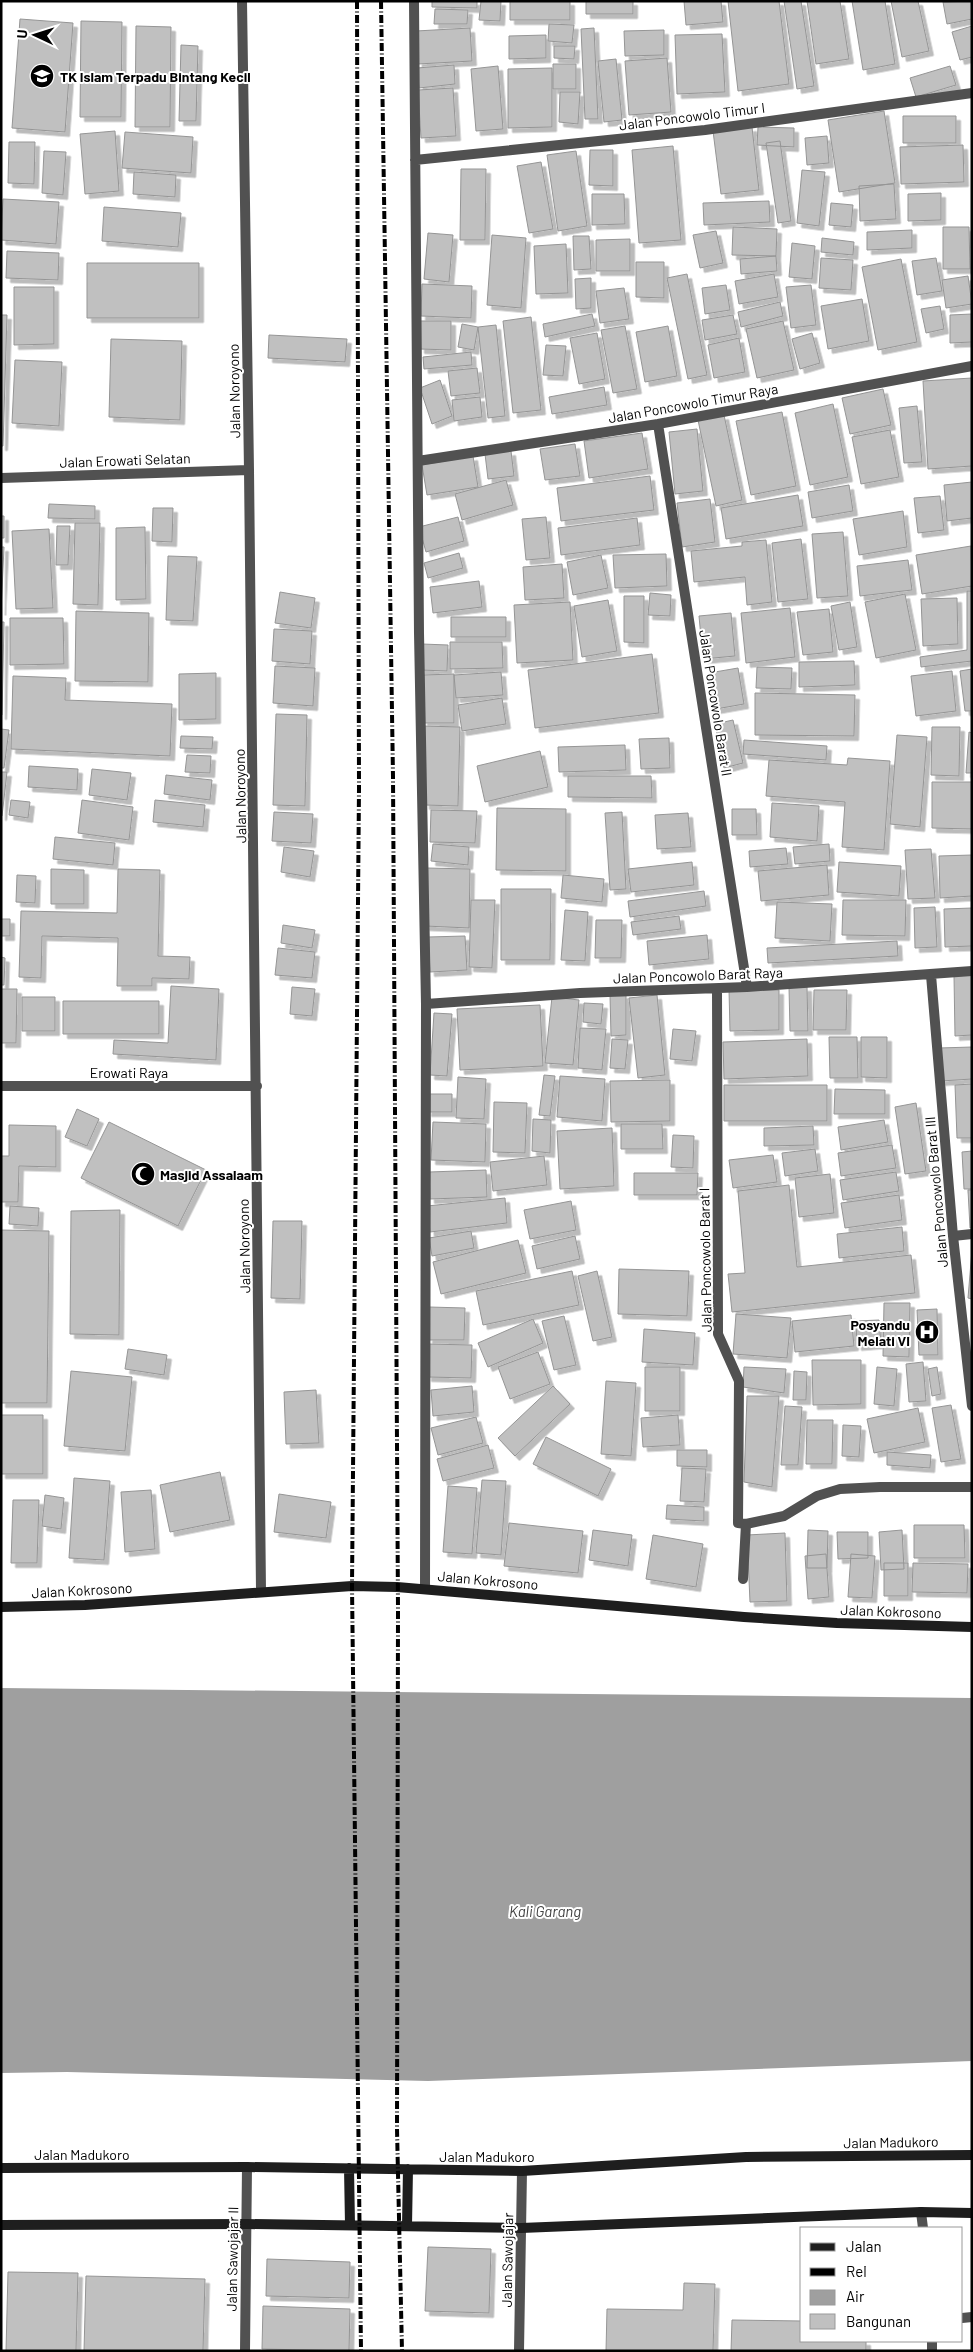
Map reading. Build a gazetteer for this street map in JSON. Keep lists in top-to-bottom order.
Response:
{
  "streets": {
    "street": [
      "Jalan Poncowolo Timur I",
      "Jalan Noroyono",
      "Jalan Poncowolo Timur Raya",
      "Jalan Erowati Selatan",
      "Jalan Poncowolo Barat II",
      "Jalan Poncowolo Barat Raya",
      "Erowati Raya",
      "Jalan Poncowolo Barat III",
      "Jalan Poncowolo Barat I",
      "Jalan Kokrosono",
      "Jalan Madukoro",
      "Jalan Sawojajar II",
      "Jalan Sawojajar"
    ]
  },
  "crossings": [
    ["Jalan Noroyono", "Jalan Erowati Selatan"],
    ["Jalan Noroyono", "Erowati Raya"],
    ["Jalan Noroyono", "Jalan Kokrosono"],
    ["Jalan Poncowolo Timur Raya", "Jalan Poncowolo Barat II"],
    ["Jalan Poncowolo Barat II", "Jalan Poncowolo Barat Raya"],
    ["Jalan Poncowolo Barat Raya", "Jalan Poncowolo Barat III"],
    ["Jalan Poncowolo Barat Raya", "Jalan Poncowolo Barat I"],
    ["Jalan Madukoro", "Jalan Sawojajar II"],
    ["Jalan Madukoro", "Jalan Sawojajar"]
  ],
  "water": ["Kali Garang"],
  "places": {
    "school or university": ["TK Islam Terpadu Bintang Kecil"],
    "mosque": ["Masjid Assalaam"],
    "hospital": ["Posyandu Melati VI"]
  },
  "legend": [
    "Jalan",
    "Rel",
    "Air",
    "Bangunan"
  ],
  "north": "left"
}
